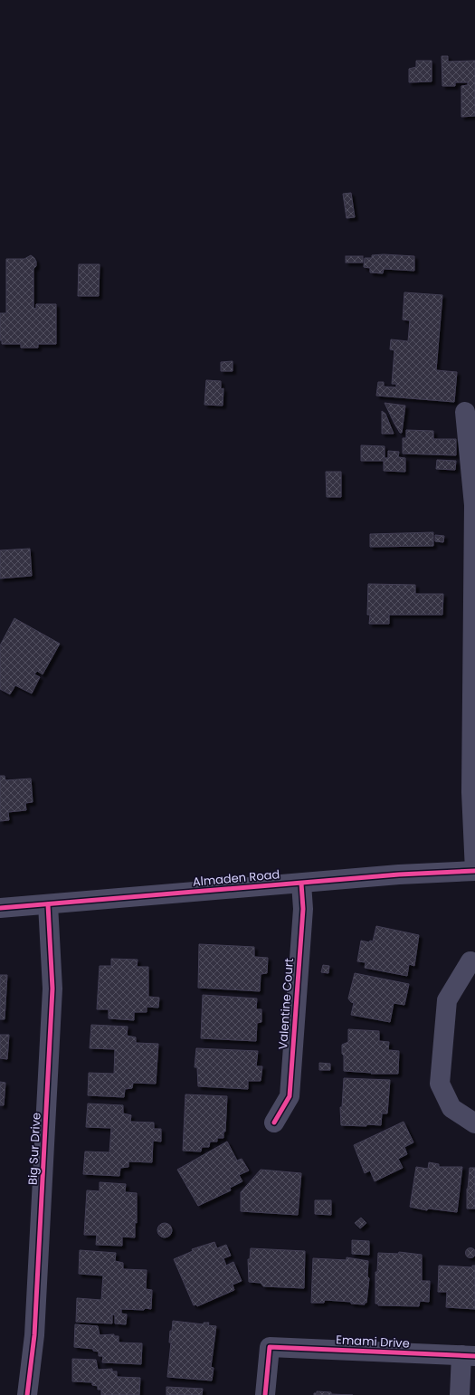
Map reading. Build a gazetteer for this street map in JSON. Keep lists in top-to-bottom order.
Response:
{
  "streets": {
    "street": [
      "Almaden Road",
      "Valentine Court",
      "Big Sur Drive",
      "Emami Drive"
    ]
  },
  "crossings": [
    ["Almaden Road", "Valentine Court"],
    ["Almaden Road", "Big Sur Drive"]
  ]
}
